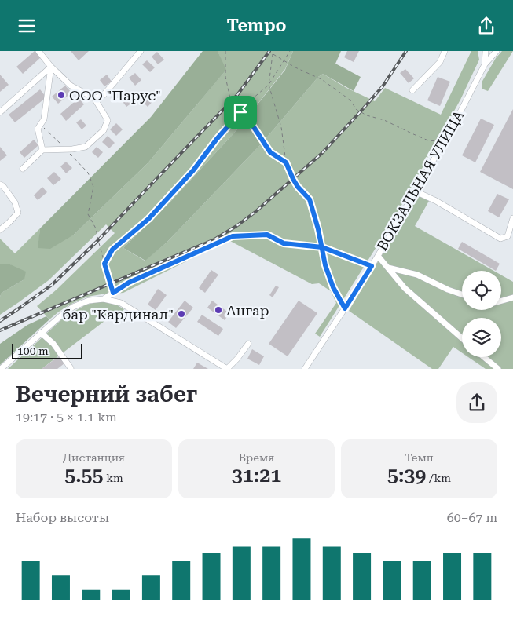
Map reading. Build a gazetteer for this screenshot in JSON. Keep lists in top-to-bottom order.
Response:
{
  "streets": {
    "street": ["ВОКЗАЛЬНАЯ УЛИЦА"]
  },
  "places": ["ООО \"Парус\"", "Ангар", "бар \"Кардинал\""],
  "scale_bar": "100 m",
  "page": {
    "header": "Tempo",
    "scale": "100 m",
    "heading": ["Вечерний забег", "19:17 · 5 × 1.1 km"],
    "stats": [
      ["Дистанция", "5.55 km"],
      ["Время", "31:21"],
      ["Темп", "5:39 /km"]
    ],
    "chart": ["Набор высоты", "60–67 m"]
  }
}
